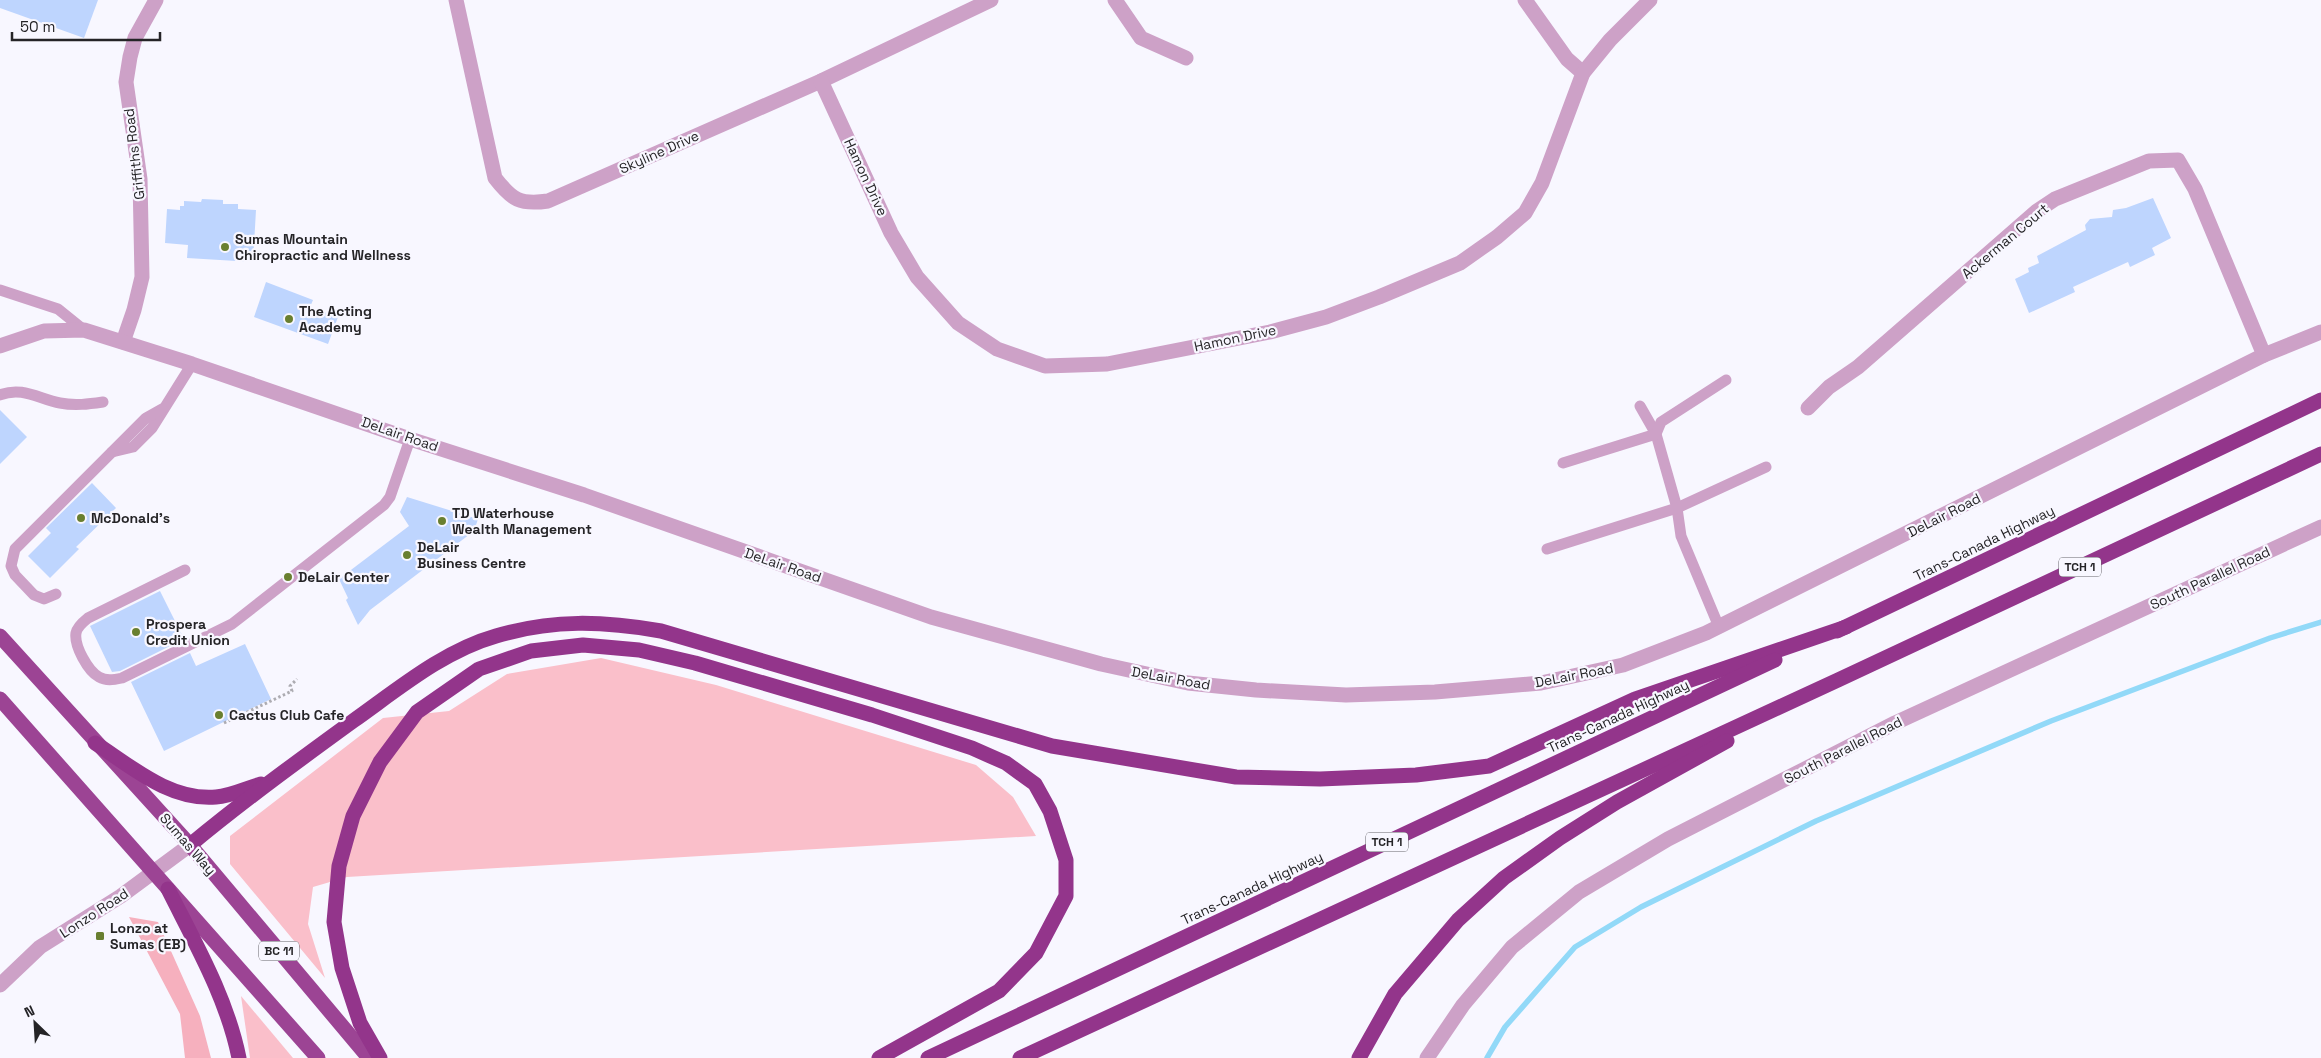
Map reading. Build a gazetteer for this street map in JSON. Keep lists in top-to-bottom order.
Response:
{
  "streets": {
    "highway": [
      "Trans-Canada Highway",
      "TCH 1",
      "Sumas Way",
      "BC 11"
    ],
    "street": [
      "Skyline Drive",
      "Griffiths Road",
      "Hamon Drive",
      "Ackerman Court",
      "DeLair Road",
      "South Parallel Road",
      "Lonzo Road"
    ]
  },
  "crossings": [
    ["Skyline Drive", "Hamon Drive"],
    ["Griffiths Road", "DeLair Road"],
    ["Ackerman Court", "DeLair Road"],
    ["Sumas Way", "Lonzo Road"],
    ["Lonzo Road", "BC 11"]
  ],
  "places": {
    "other": [
      "Sumas Mountain Chiropractic and Wellness",
      "The Acting Academy",
      "McDonald's",
      "TD Waterhouse Wealth Management",
      "DeLair Business Centre",
      "DeLair Center",
      "Prospera Credit Union",
      "Cactus Club Cafe"
    ],
    "transit": ["Lonzo at Sumas (EB)"]
  },
  "scale_bar": "50 m",
  "north": "top left"
}
